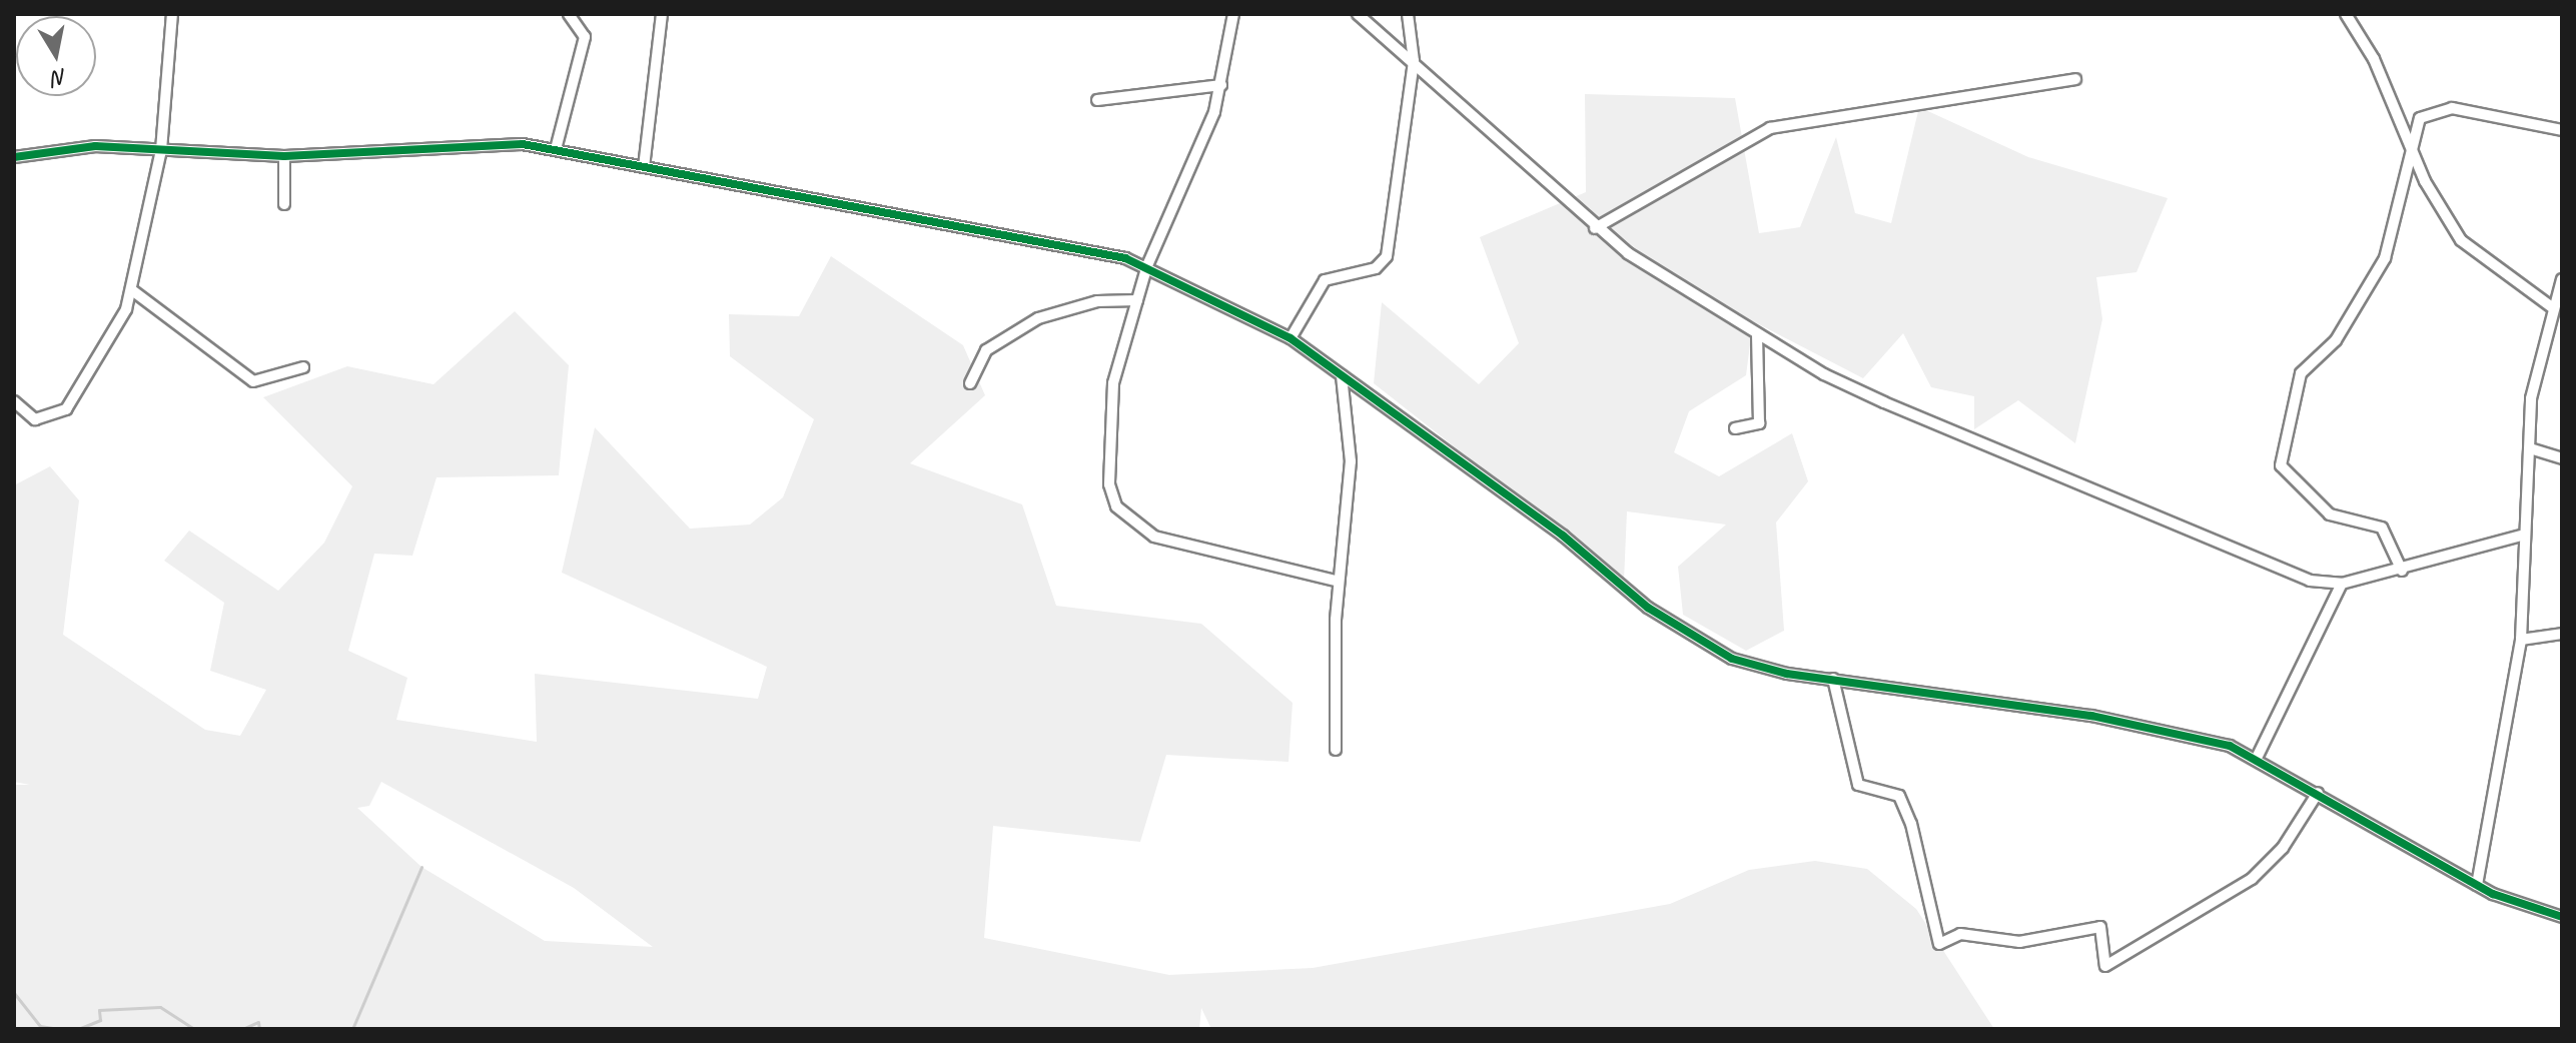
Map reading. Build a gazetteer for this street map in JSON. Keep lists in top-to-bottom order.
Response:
{
  "north": "bottom"
}
